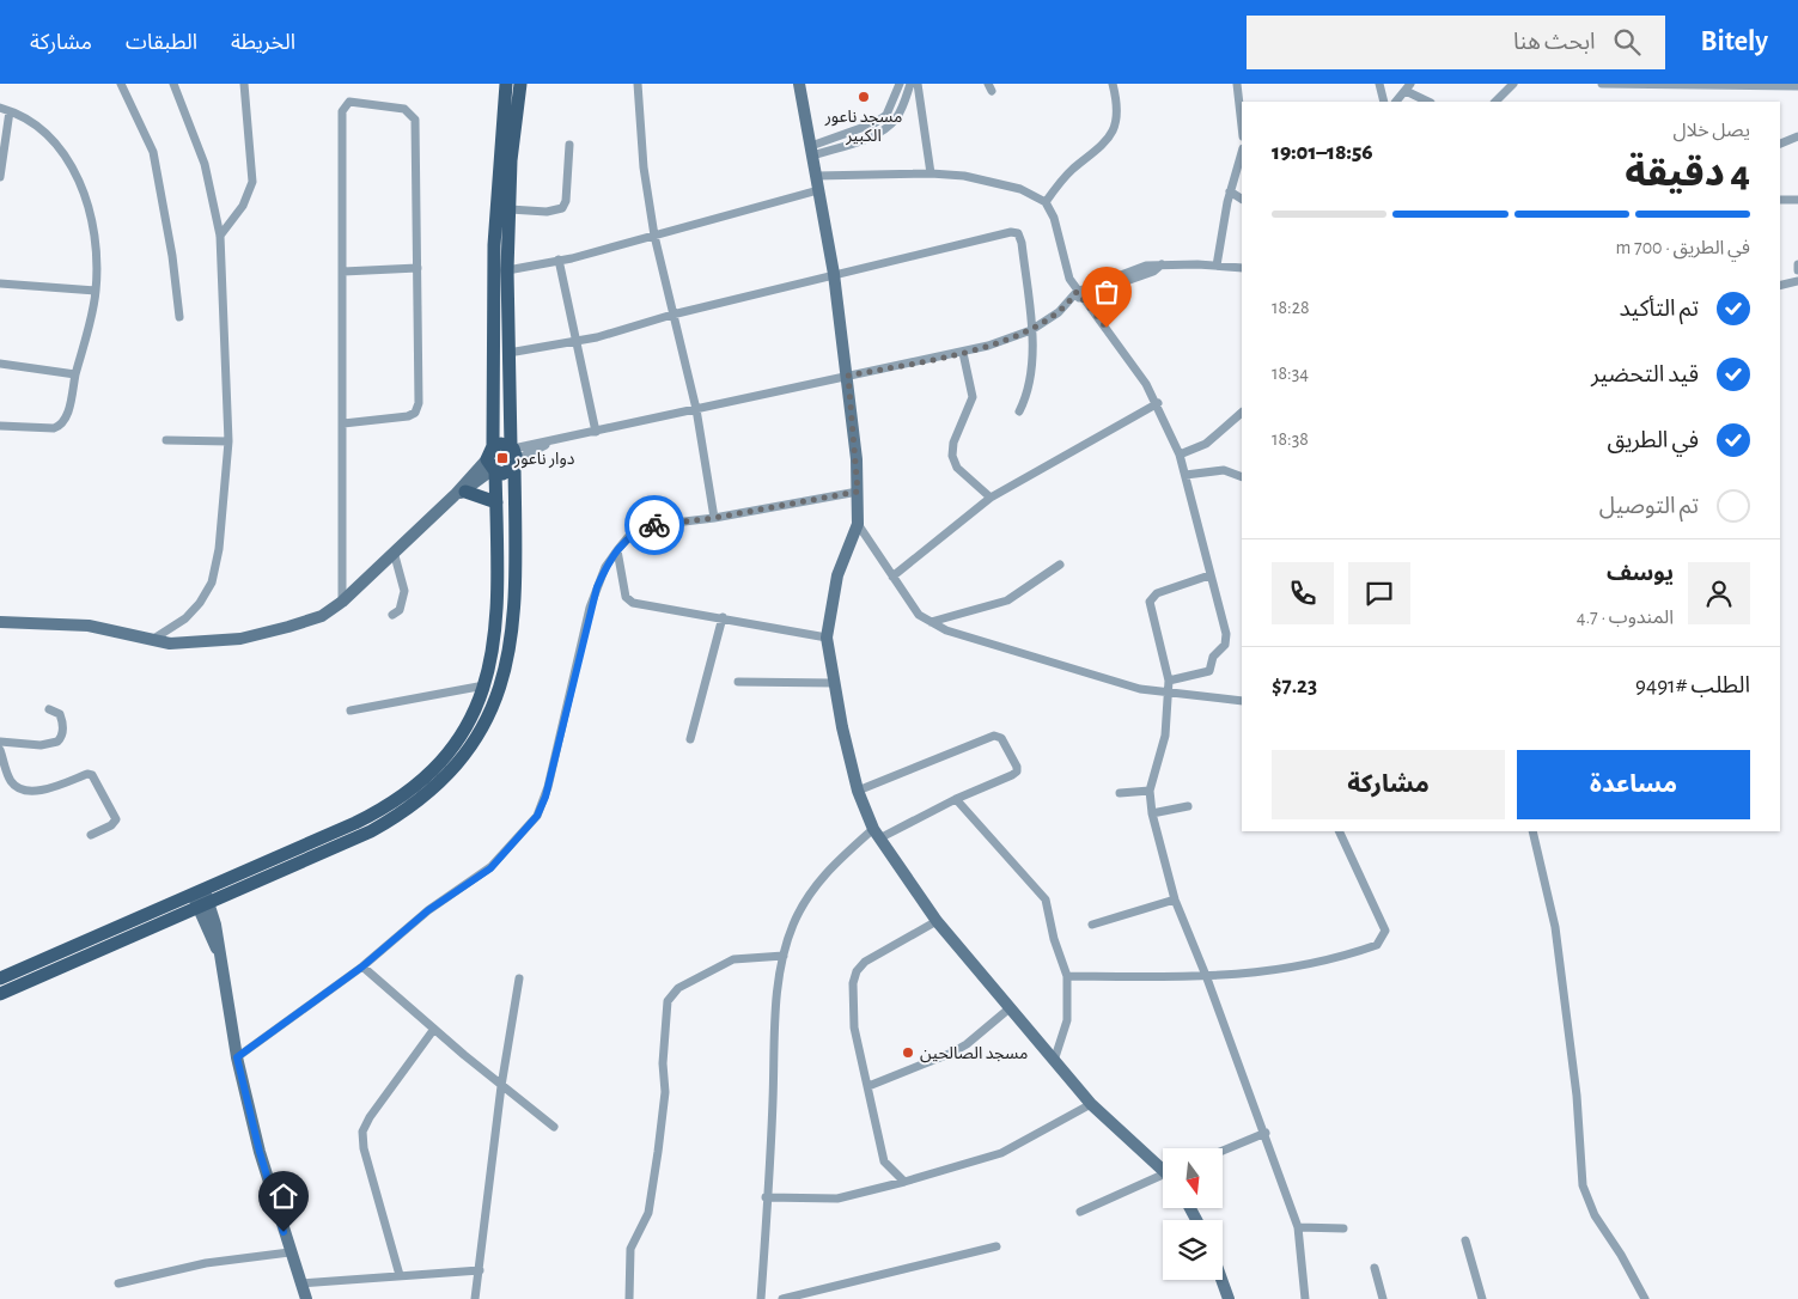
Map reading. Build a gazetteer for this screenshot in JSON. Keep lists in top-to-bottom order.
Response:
{
  "places": {
    "other": ["مسجد ناعور الكبير", "مسجد الصالحين"],
    "transit": ["دوار ناعور"]
  },
  "north": "bottom",
  "page": {
    "header": "Bitely",
    "search": "ابحث هنا",
    "nav": ["الخريطة", "الطبقات", "مشاركة"],
    "heading": ["4 دقيقة", "يصل خلال", "18:56–19:01"],
    "panel": [
      "يوسف",
      "المندوب · 4.7",
      "الطلب #9491",
      "$7.23"
    ],
    "bar": "في الطريق · 700 m",
    "list": [
      ["تم التأكيد", "18:28"],
      ["قيد التحضير", "18:34"],
      ["في الطريق", "18:38"],
      "تم التوصيل"
    ],
    "buttons": ["مساعدة", "مشاركة"]
  }
}
